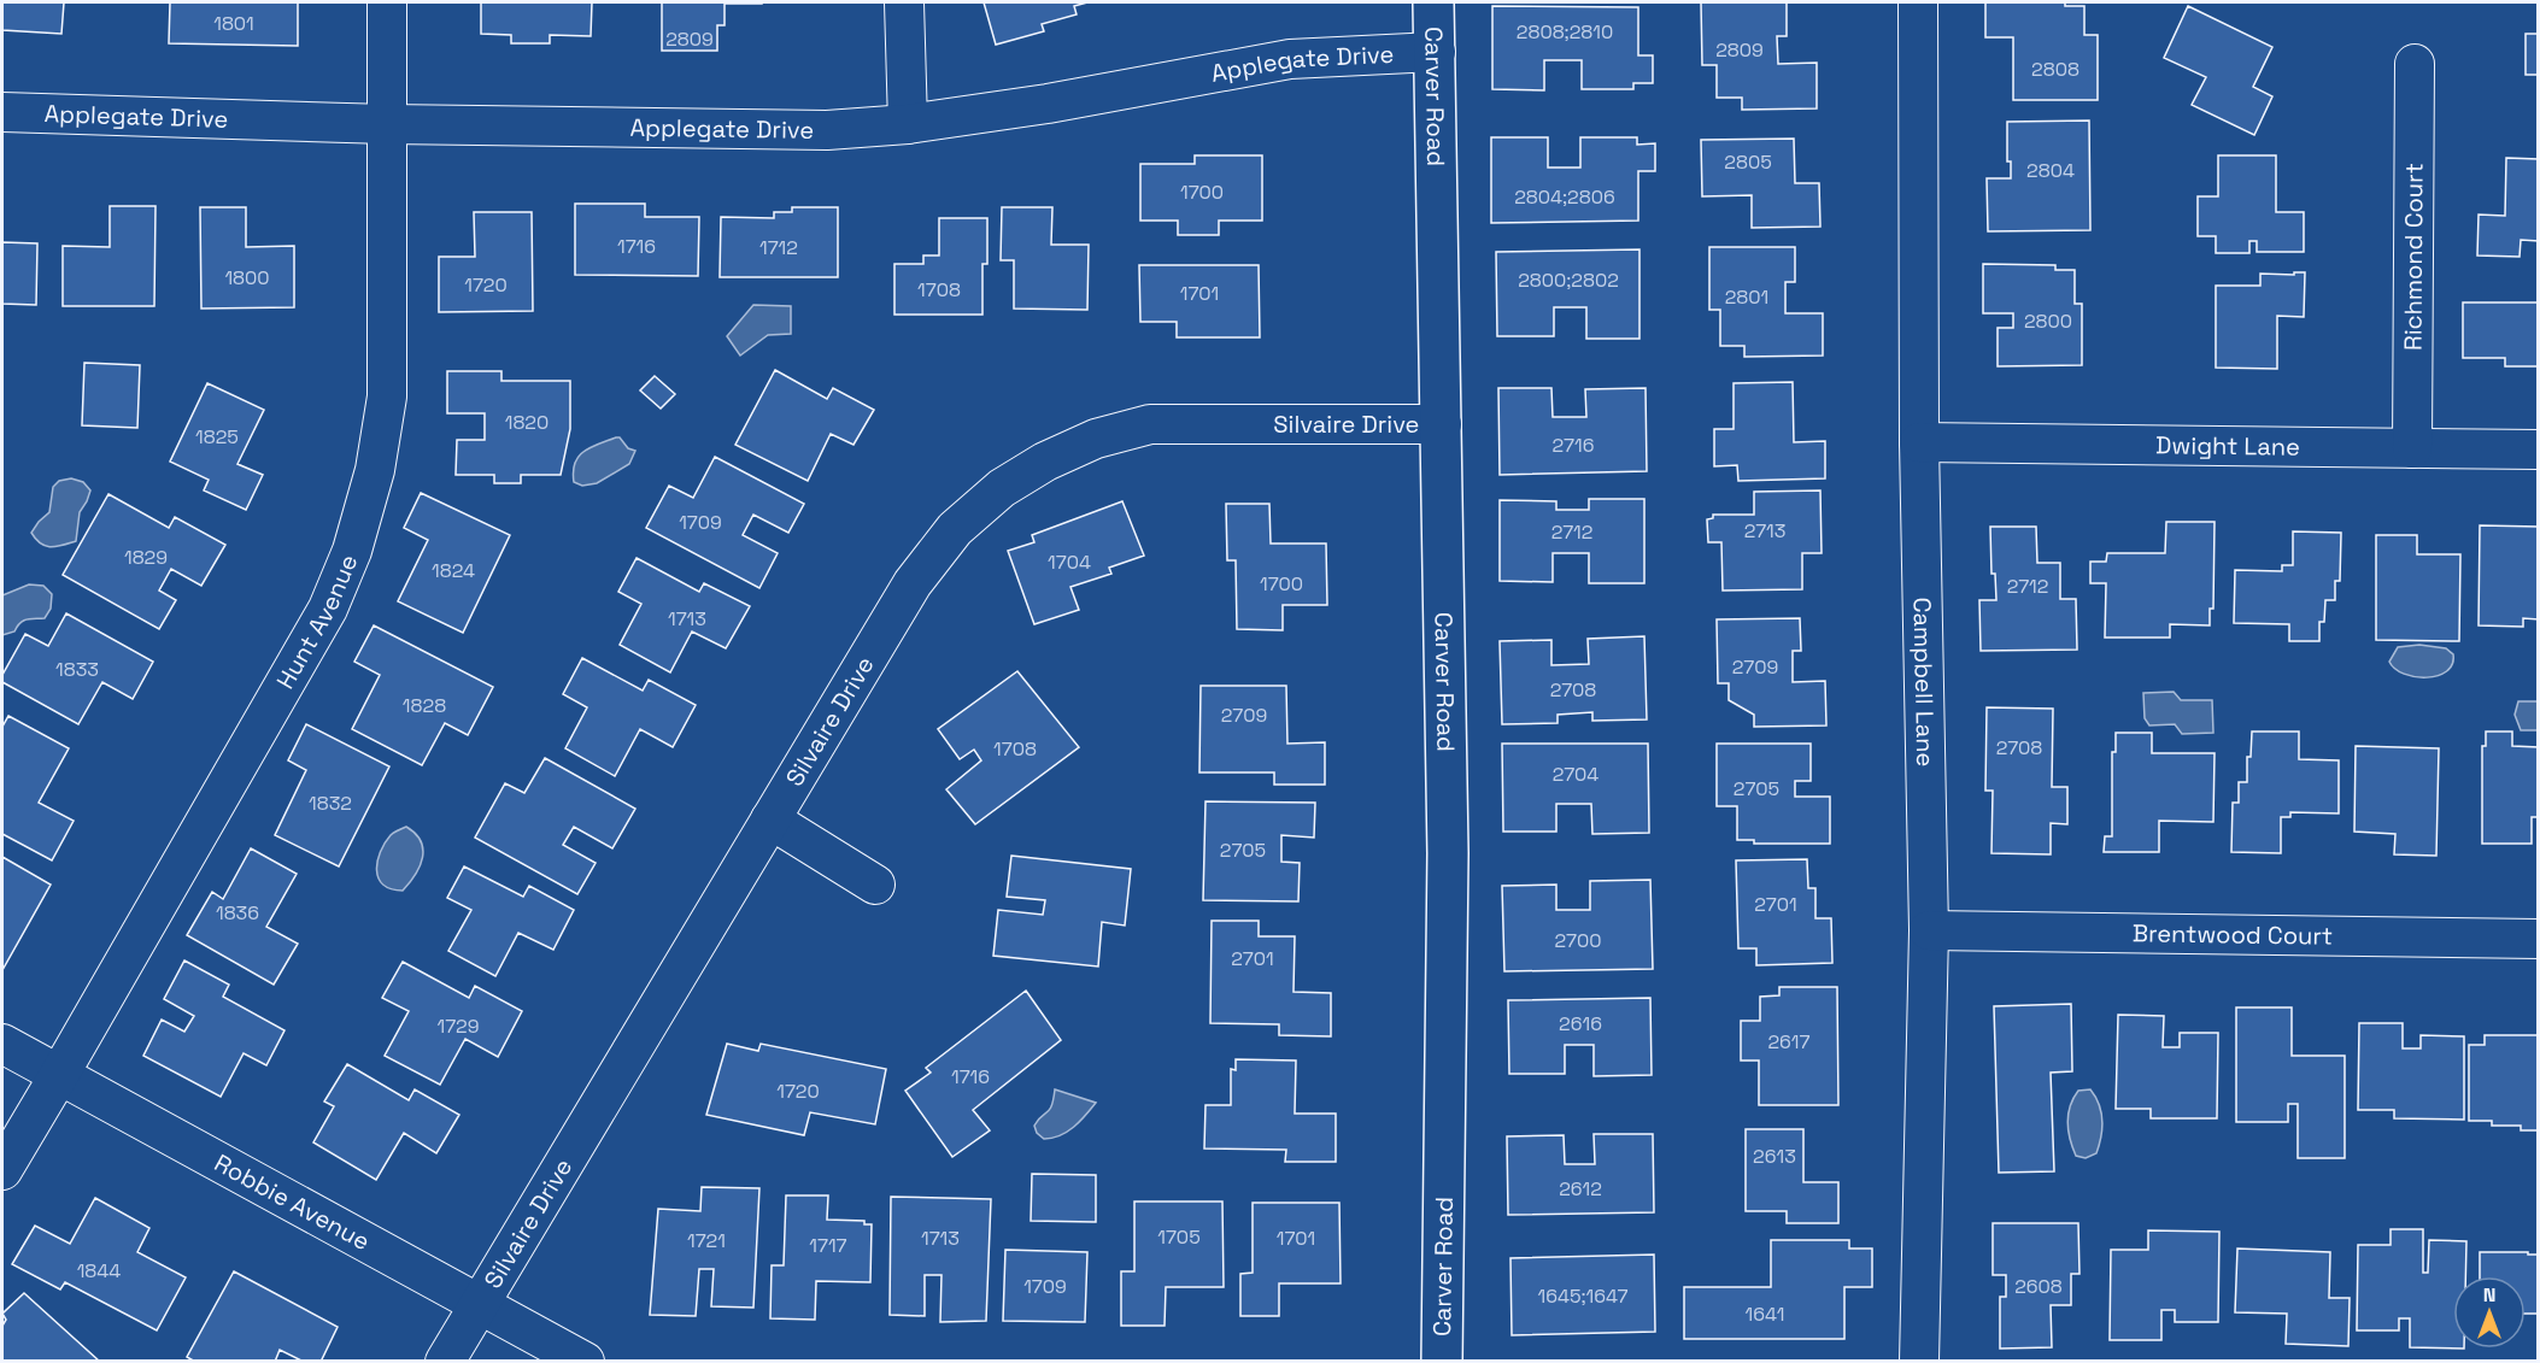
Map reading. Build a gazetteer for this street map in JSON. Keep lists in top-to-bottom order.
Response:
{
  "streets": {
    "street": [
      "Applegate Drive",
      "Carver Road",
      "Richmond Court",
      "Silvaire Drive",
      "Dwight Lane",
      "Hunt Avenue",
      "Campbell Lane",
      "Brentwood Court",
      "Robbie Avenue"
    ]
  },
  "crossings": [
    ["Applegate Drive", "Carver Road"],
    ["Applegate Drive", "Hunt Avenue"],
    ["Carver Road", "Silvaire Drive"],
    ["Richmond Court", "Dwight Lane"],
    ["Silvaire Drive", "Robbie Avenue"],
    ["Dwight Lane", "Campbell Lane"],
    ["Hunt Avenue", "Robbie Avenue"],
    ["Campbell Lane", "Brentwood Court"]
  ],
  "house_numbers": [
    "1801",
    "2808;2810",
    "2809",
    "2809",
    "2808",
    "2805",
    "2804",
    "1700",
    "2804;2806",
    "1716",
    "1712",
    "1800",
    "2800;2802",
    "1720",
    "1708",
    "1701",
    "2801",
    "2800",
    "1820",
    "1825",
    "2716",
    "1709",
    "2713",
    "2712",
    "1829",
    "1704",
    "1824",
    "1700",
    "2712",
    "1713",
    "2709",
    "1833",
    "2708",
    "1828",
    "2709",
    "2708",
    "1708",
    "2704",
    "2705",
    "1832",
    "2705",
    "2701",
    "1836",
    "2700",
    "2701",
    "2616",
    "1729",
    "2617",
    "1716",
    "1720",
    "2613",
    "2612",
    "1705",
    "1713",
    "1701",
    "1721",
    "1717",
    "1844",
    "1709",
    "2608",
    "1645;1647",
    "1641"
  ],
  "north": "top"
}
